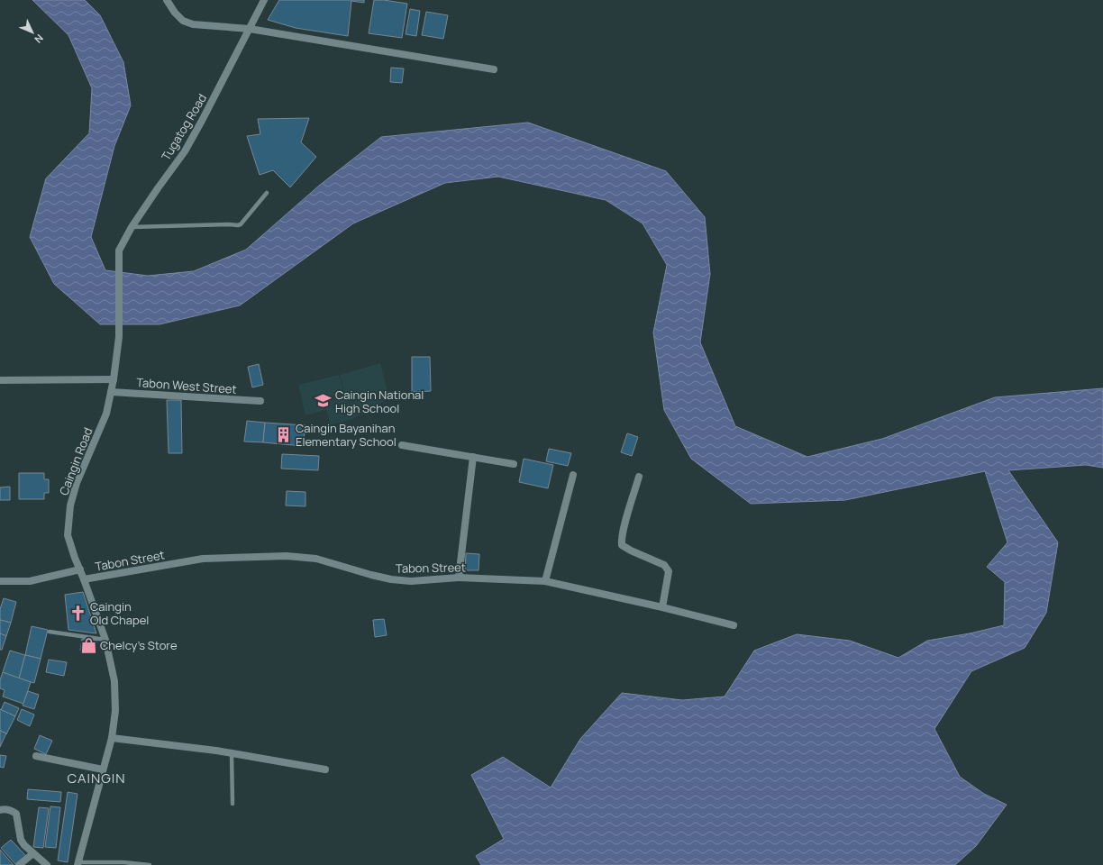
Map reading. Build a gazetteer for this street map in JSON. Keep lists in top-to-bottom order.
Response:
{
  "streets": {
    "street": [
      "Tugatog Road",
      "Tabon West Street",
      "Caingin Road",
      "Tabon Street"
    ]
  },
  "crossings": [
    ["Tugatog Road", "Caingin Road"],
    ["Tabon West Street", "Caingin Road"],
    ["Caingin Road", "Tabon Street"]
  ],
  "districts": ["CAINGIN"],
  "places": {
    "school or university": ["Caingin National High School"],
    "building": ["Caingin Bayanihan Elementary School"],
    "church": ["Caingin Old Chapel"],
    "shop": ["Chelcy's Store"]
  },
  "north": "bottom right"
}
